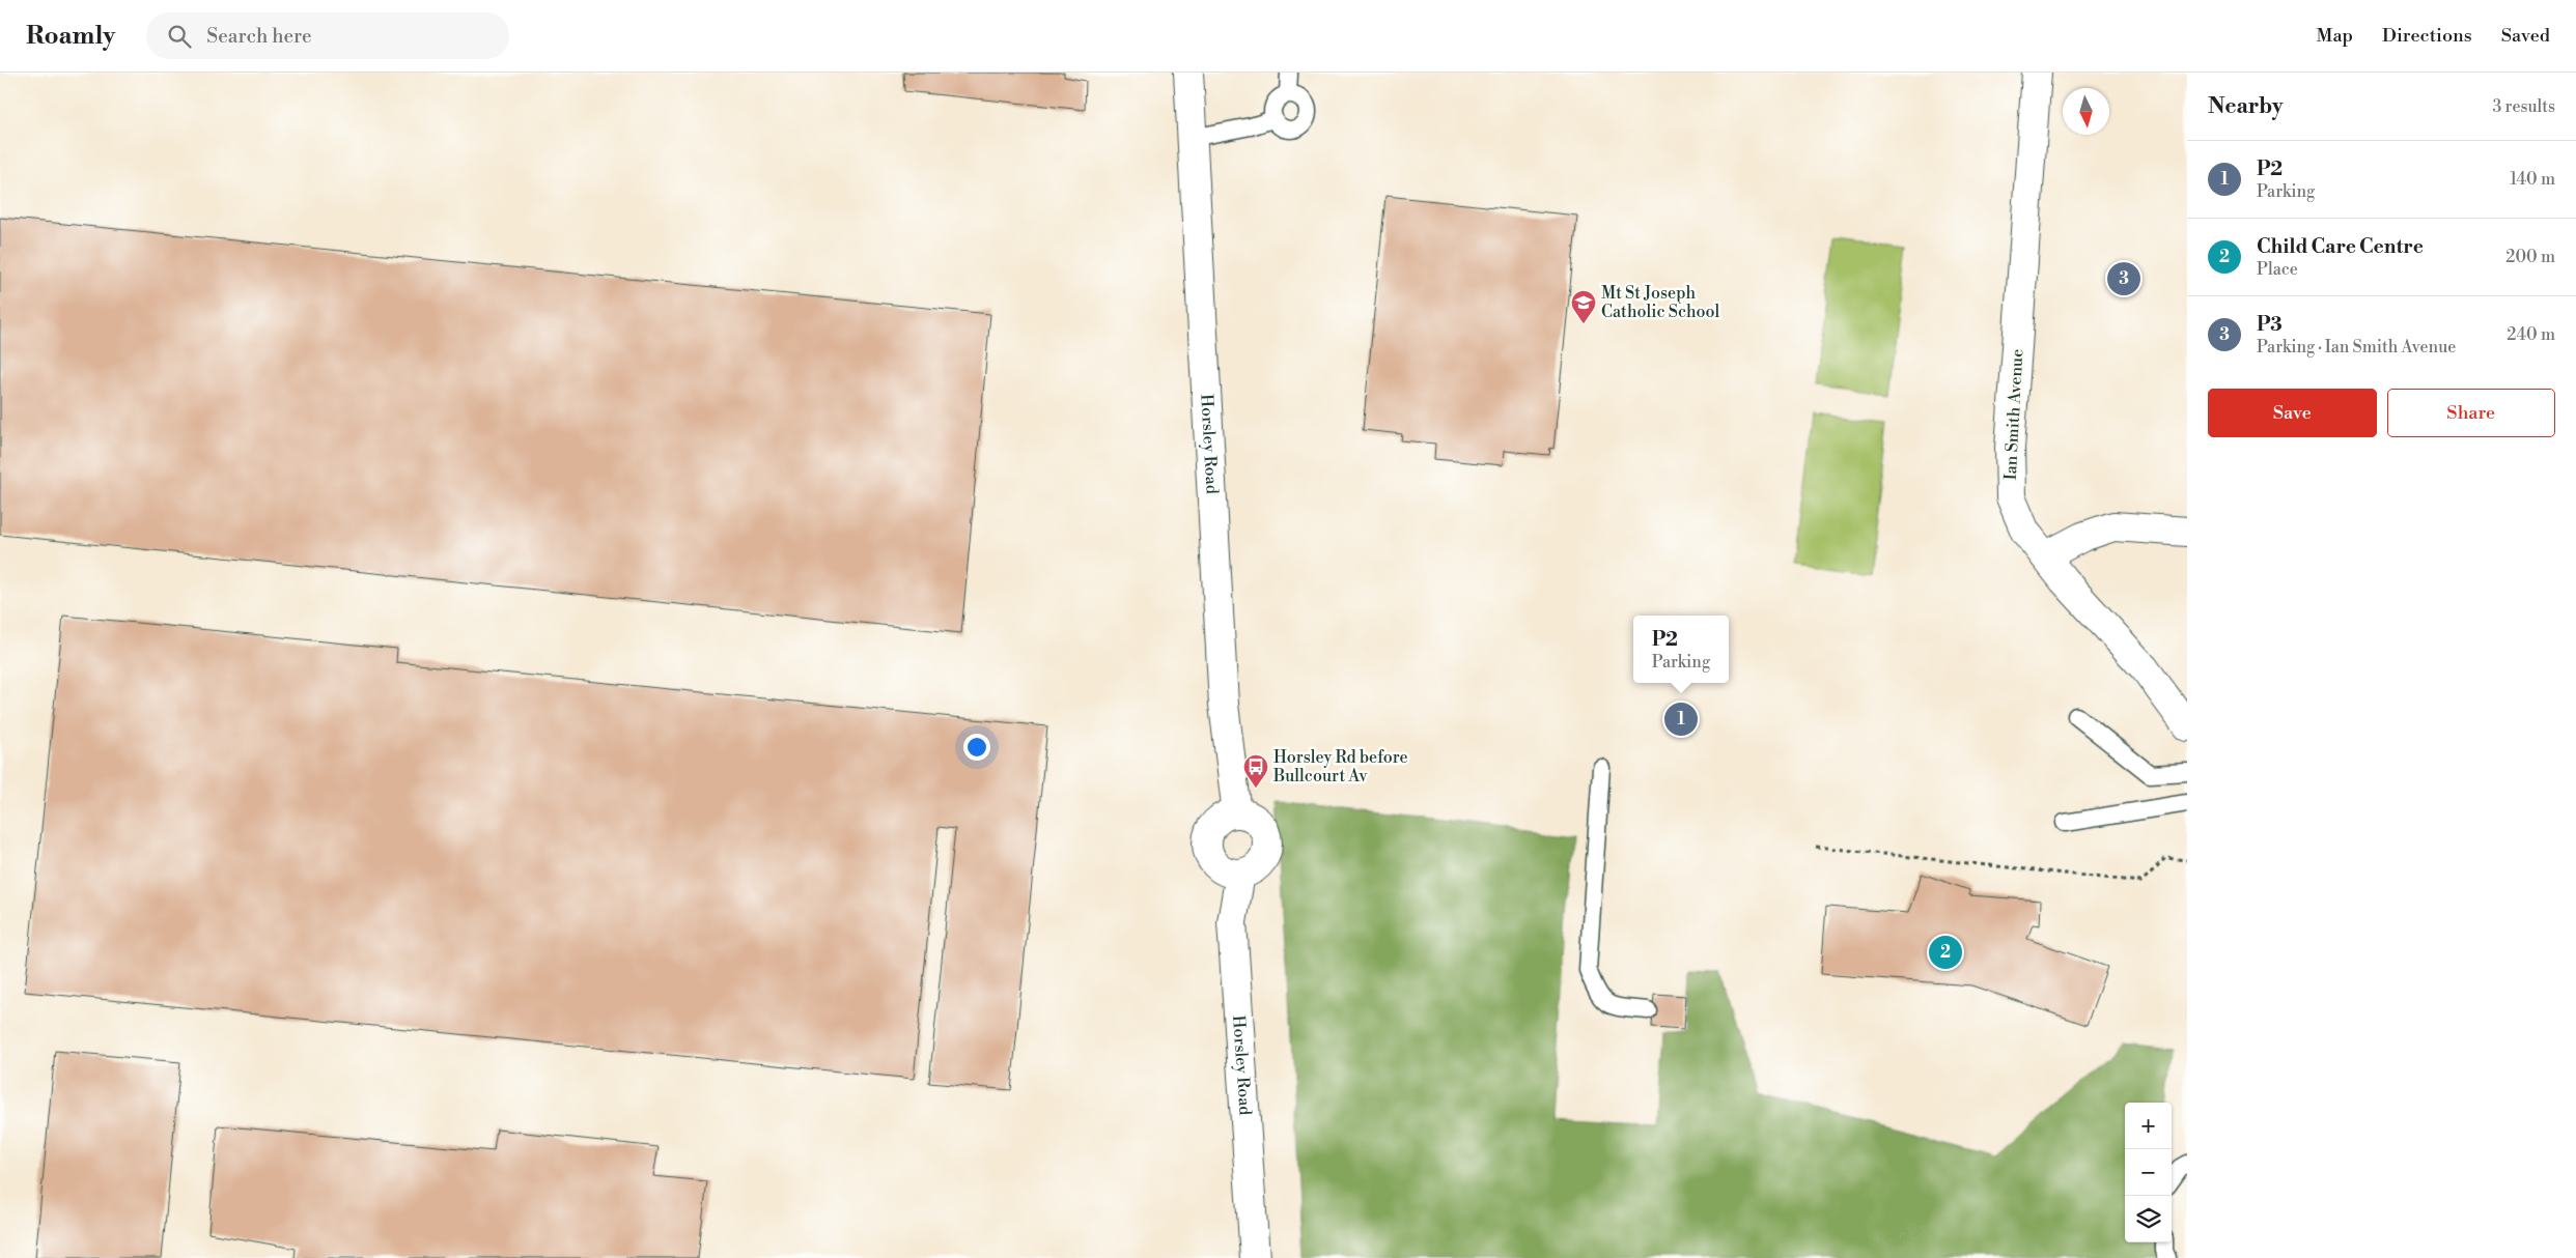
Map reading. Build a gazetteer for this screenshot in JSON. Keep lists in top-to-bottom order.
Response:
{
  "streets": {
    "main road": ["Ian Smith Avenue", "Horsley Road"]
  },
  "places": {
    "school or university": ["Mt St Joseph Catholic School"],
    "bus stop": ["Horsley Rd before Bullcourt Av"]
  },
  "north": "bottom",
  "page": {
    "header": "Roamly",
    "search": "Search here",
    "nav": ["Map", "Directions", "Saved"],
    "heading": ["Nearby", "3 results"],
    "list": [
      {
        "mark": "1",
        "name": "P2",
        "note": "Parking",
        "value": "140 m"
      },
      {
        "mark": "2",
        "name": "Child Care Centre",
        "note": "Place",
        "value": "200 m"
      },
      {
        "mark": "3",
        "name": "P3",
        "note": "Parking · Ian Smith Avenue",
        "value": "240 m"
      }
    ],
    "pins": ["3", "1", "2"],
    "buttons": ["Save", "Share"],
    "popup": ["P2", "Parking"],
    "map_buttons": ["+", "−"]
  }
}
